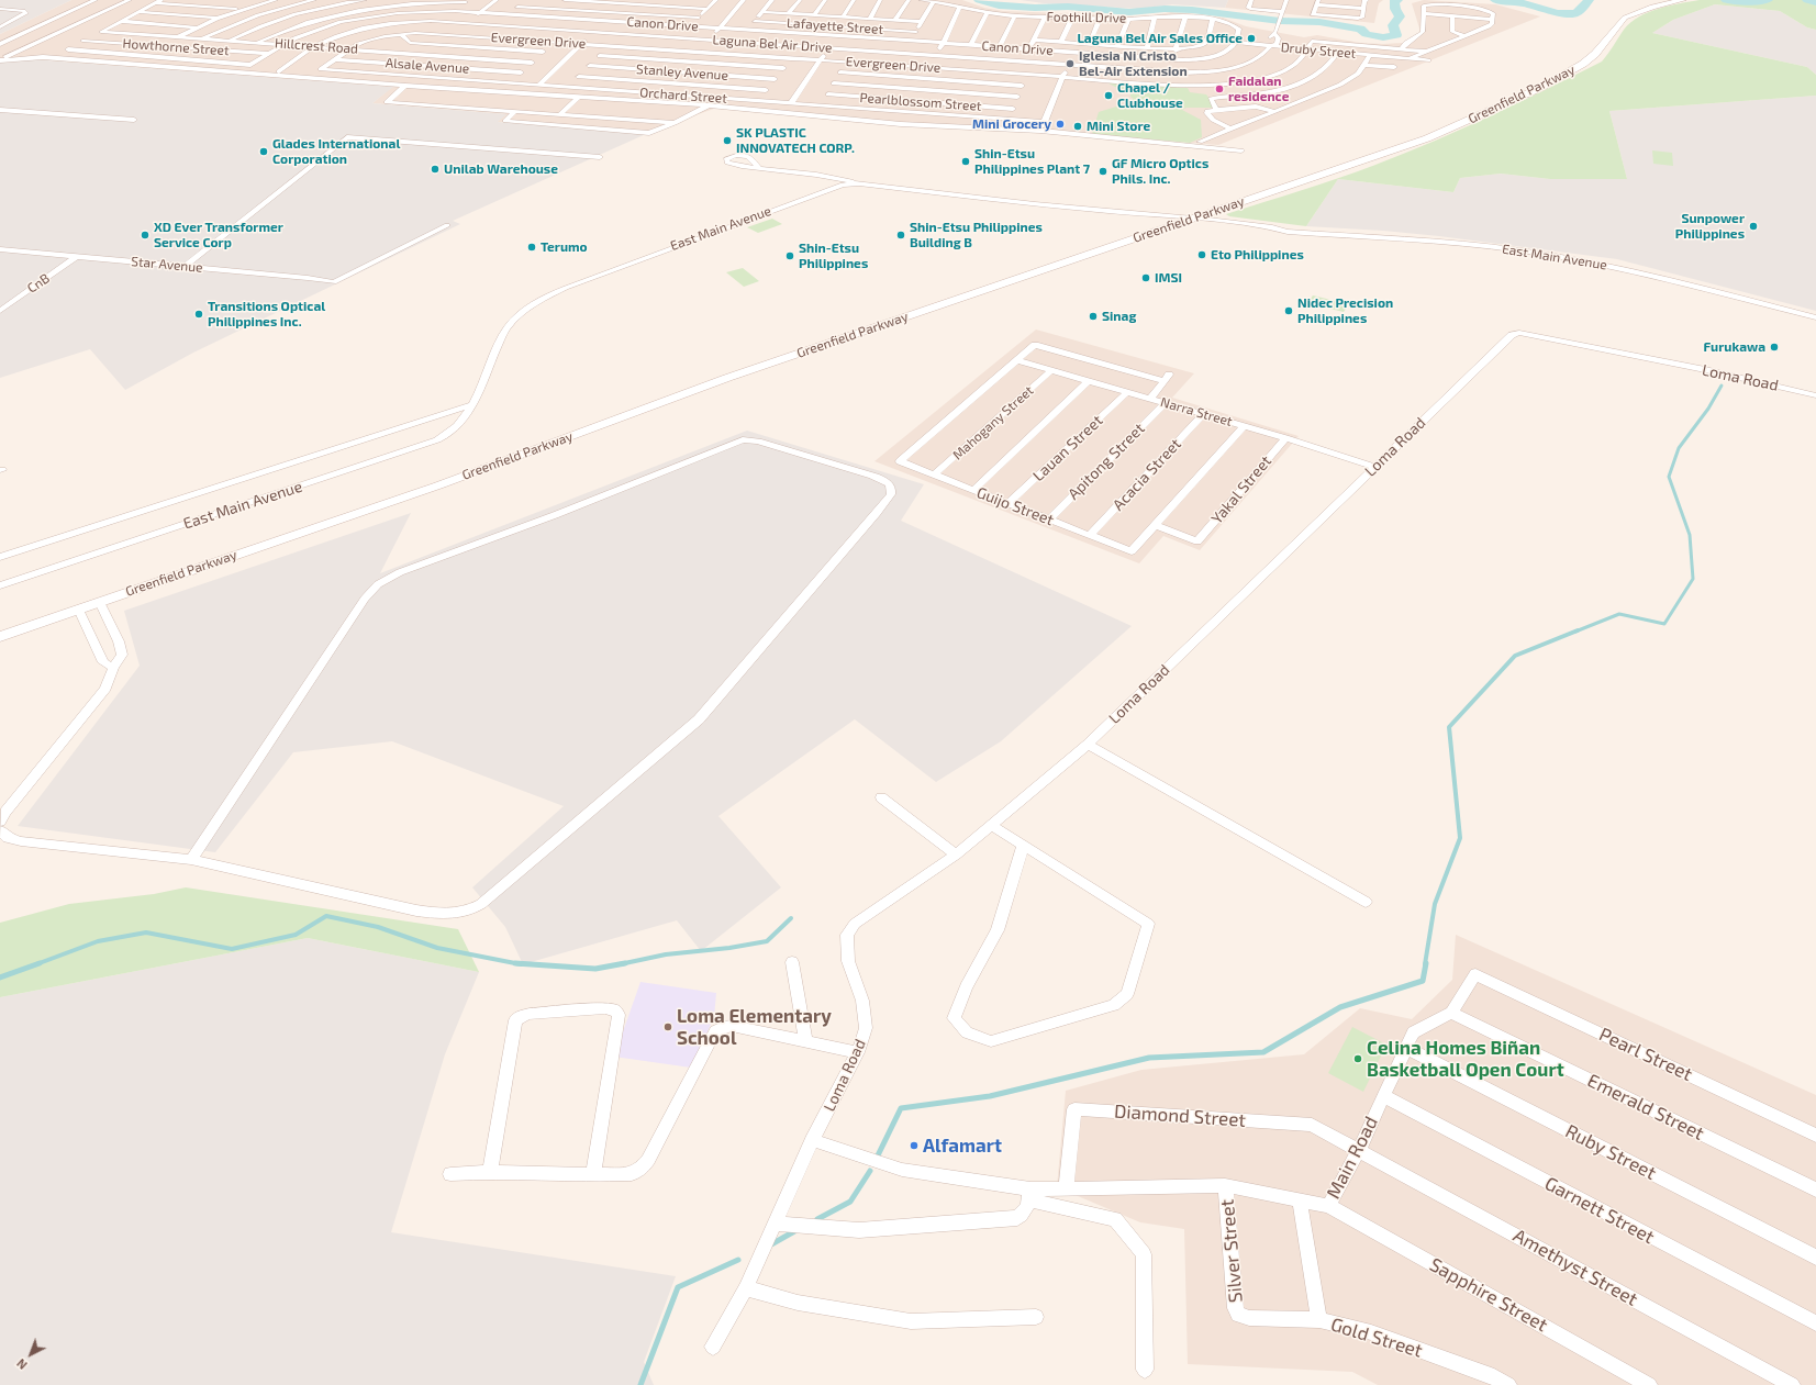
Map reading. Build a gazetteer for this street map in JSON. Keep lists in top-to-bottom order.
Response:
{
  "streets": {
    "main road": ["Greenfield Parkway"],
    "street": [
      "Foothill Drive",
      "Canon Drive",
      "Lafayette Street",
      "Evergreen Drive",
      "Laguna Bel Air Drive",
      "Hillcrest Road",
      "Howthorne Street",
      "Druby Street",
      "Alsale Avenue",
      "Stanley Avenue",
      "Orchard Street",
      "Pearlblossom Street",
      "East Main Avenue",
      "Star Avenue",
      "CnB",
      "Loma Road",
      "Narra Street",
      "Mahogany Street",
      "Lauan Street",
      "Apitong Street",
      "Acacia Street",
      "Yakal Street",
      "Guijo Street",
      "Pearl Street",
      "Emerald Street",
      "Diamond Street",
      "Ruby Street",
      "Main Road",
      "Garnett Street",
      "Silver Street",
      "Amethyst Street",
      "Sapphire Street",
      "Gold Street"
    ]
  },
  "crossings": [
    ["Foothill Drive", "Canon Drive"],
    ["Foothill Drive", "Druby Street"],
    ["Canon Drive", "Hillcrest Road"],
    ["Canon Drive", "Howthorne Street"],
    ["Canon Drive", "Druby Street"],
    ["Evergreen Drive", "Hillcrest Road"],
    ["Evergreen Drive", "Druby Street"],
    ["Evergreen Drive", "Alsale Avenue"],
    ["Evergreen Drive", "Orchard Street"],
    ["Laguna Bel Air Drive", "Hillcrest Road"],
    ["Laguna Bel Air Drive", "Druby Street"],
    ["Greenfield Parkway", "East Main Avenue"],
    ["Star Avenue", "CnB"],
    ["Loma Road", "Narra Street"],
    ["Narra Street", "Mahogany Street"],
    ["Narra Street", "Lauan Street"],
    ["Narra Street", "Apitong Street"],
    ["Narra Street", "Acacia Street"],
    ["Narra Street", "Yakal Street"],
    ["Narra Street", "Guijo Street"],
    ["Mahogany Street", "Guijo Street"],
    ["Lauan Street", "Guijo Street"],
    ["Apitong Street", "Guijo Street"],
    ["Acacia Street", "Guijo Street"],
    ["Yakal Street", "Guijo Street"],
    ["Pearl Street", "Emerald Street"],
    ["Pearl Street", "Main Road"],
    ["Emerald Street", "Main Road"],
    ["Diamond Street", "Main Road"],
    ["Diamond Street", "Amethyst Street"],
    ["Ruby Street", "Main Road"],
    ["Main Road", "Garnett Street"],
    ["Main Road", "Silver Street"],
    ["Main Road", "Amethyst Street"],
    ["Main Road", "Sapphire Street"],
    ["Silver Street", "Gold Street"]
  ],
  "places": [
    "Laguna Bel Air Sales Office",
    "Iglesia Ni Cristo Bel-Air Extension",
    "Faidalan residence",
    "Chapel / Clubhouse",
    "Mini Grocery",
    "Mini Store",
    "SK PLASTIC INNOVATECH CORP.",
    "Glades International Corporation",
    "Shin-Etsu Philippines Plant 7",
    "Unilab Warehouse",
    "GF Micro Optics Phils. Inc.",
    "Sunpower Philippines",
    "XD Ever Transformer Service Corp",
    "Shin-Etsu Philippines Building B",
    "Terumo",
    "Eto Philippines",
    "Shin-Etsu Philippines",
    "IMSI",
    "Nidec Precision Philippines",
    "Transitions Optical Philippines Inc.",
    "Sinag",
    "Furukawa",
    "Loma Elementary School",
    "Celina Homes Biñan Basketball Open Court",
    "Alfamart"
  ],
  "north": "bottom left"
}
